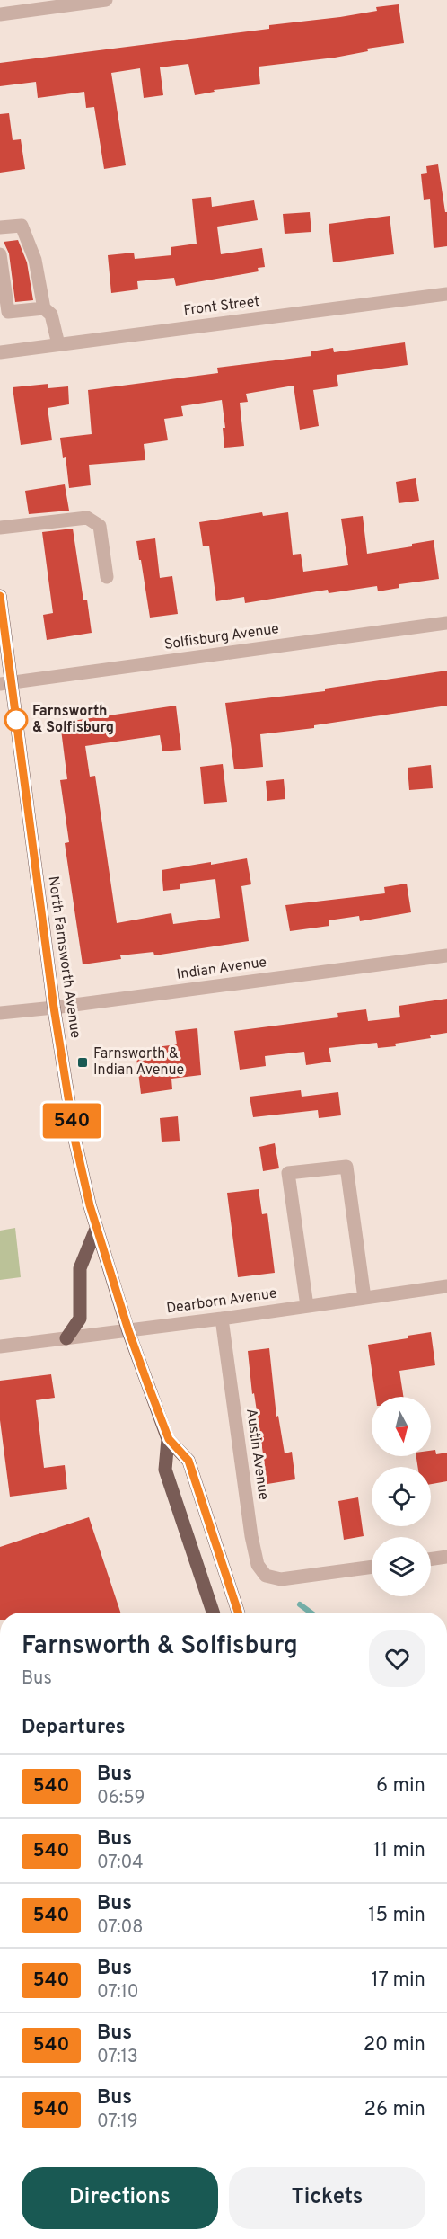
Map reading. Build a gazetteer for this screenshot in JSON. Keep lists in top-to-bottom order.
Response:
{
  "streets": {
    "main road": ["North Farnsworth Avenue"],
    "street": [
      "Front Street",
      "Solfisburg Avenue",
      "Indian Avenue",
      "Dearborn Avenue",
      "Austin Avenue"
    ]
  },
  "crossings": [
    ["Solfisburg Avenue", "North Farnsworth Avenue"],
    ["North Farnsworth Avenue", "Indian Avenue"],
    ["North Farnsworth Avenue", "Dearborn Avenue"],
    ["Dearborn Avenue", "Austin Avenue"]
  ],
  "places": {
    "other": ["Farnsworth & Solfisburg"],
    "transit": ["Farnsworth & Indian Avenue"]
  },
  "lines": ["bus line 540"],
  "north": "bottom",
  "page": {
    "on_map": "540",
    "heading": [
      ["Farnsworth & Solfisburg", "Bus"],
      "Departures"
    ],
    "list": [
      {
        "mark": "540",
        "name": "Bus",
        "note": "06:59",
        "value": "6 min"
      },
      {
        "mark": "540",
        "name": "Bus",
        "note": "07:04",
        "value": "11 min"
      },
      {
        "mark": "540",
        "name": "Bus",
        "note": "07:08",
        "value": "15 min"
      },
      {
        "mark": "540",
        "name": "Bus",
        "note": "07:10",
        "value": "17 min"
      },
      {
        "mark": "540",
        "name": "Bus",
        "note": "07:13",
        "value": "20 min"
      },
      {
        "mark": "540",
        "name": "Bus",
        "note": "07:19",
        "value": "26 min"
      }
    ],
    "buttons": ["Directions", "Tickets"]
  }
}
